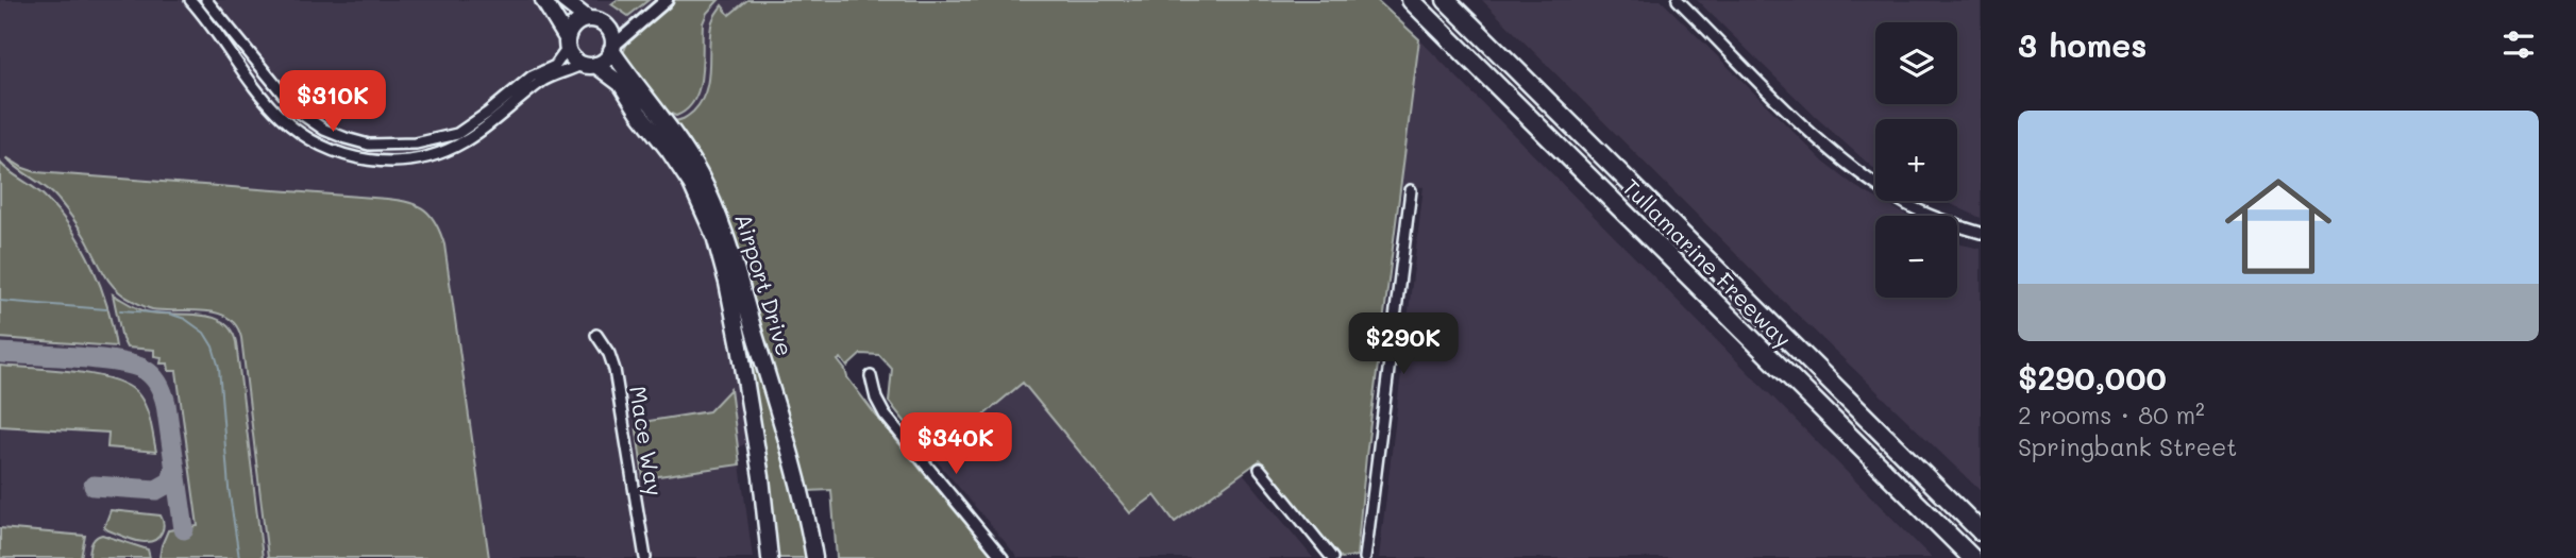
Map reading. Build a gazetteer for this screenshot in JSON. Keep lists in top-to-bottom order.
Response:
{
  "streets": {
    "highway": ["Tullamarine Freeway"],
    "main road": ["Airport Drive"],
    "street": ["Mace Way"]
  },
  "page": {
    "heading": "3 homes",
    "map_buttons": ["+", "−"],
    "price": ["$310K", "$290K", "$340K"],
    "list": [
      {
        "name": "$290,000",
        "note": "2 rooms · 80 m² · Springbank Street"
      }
    ]
  }
}
